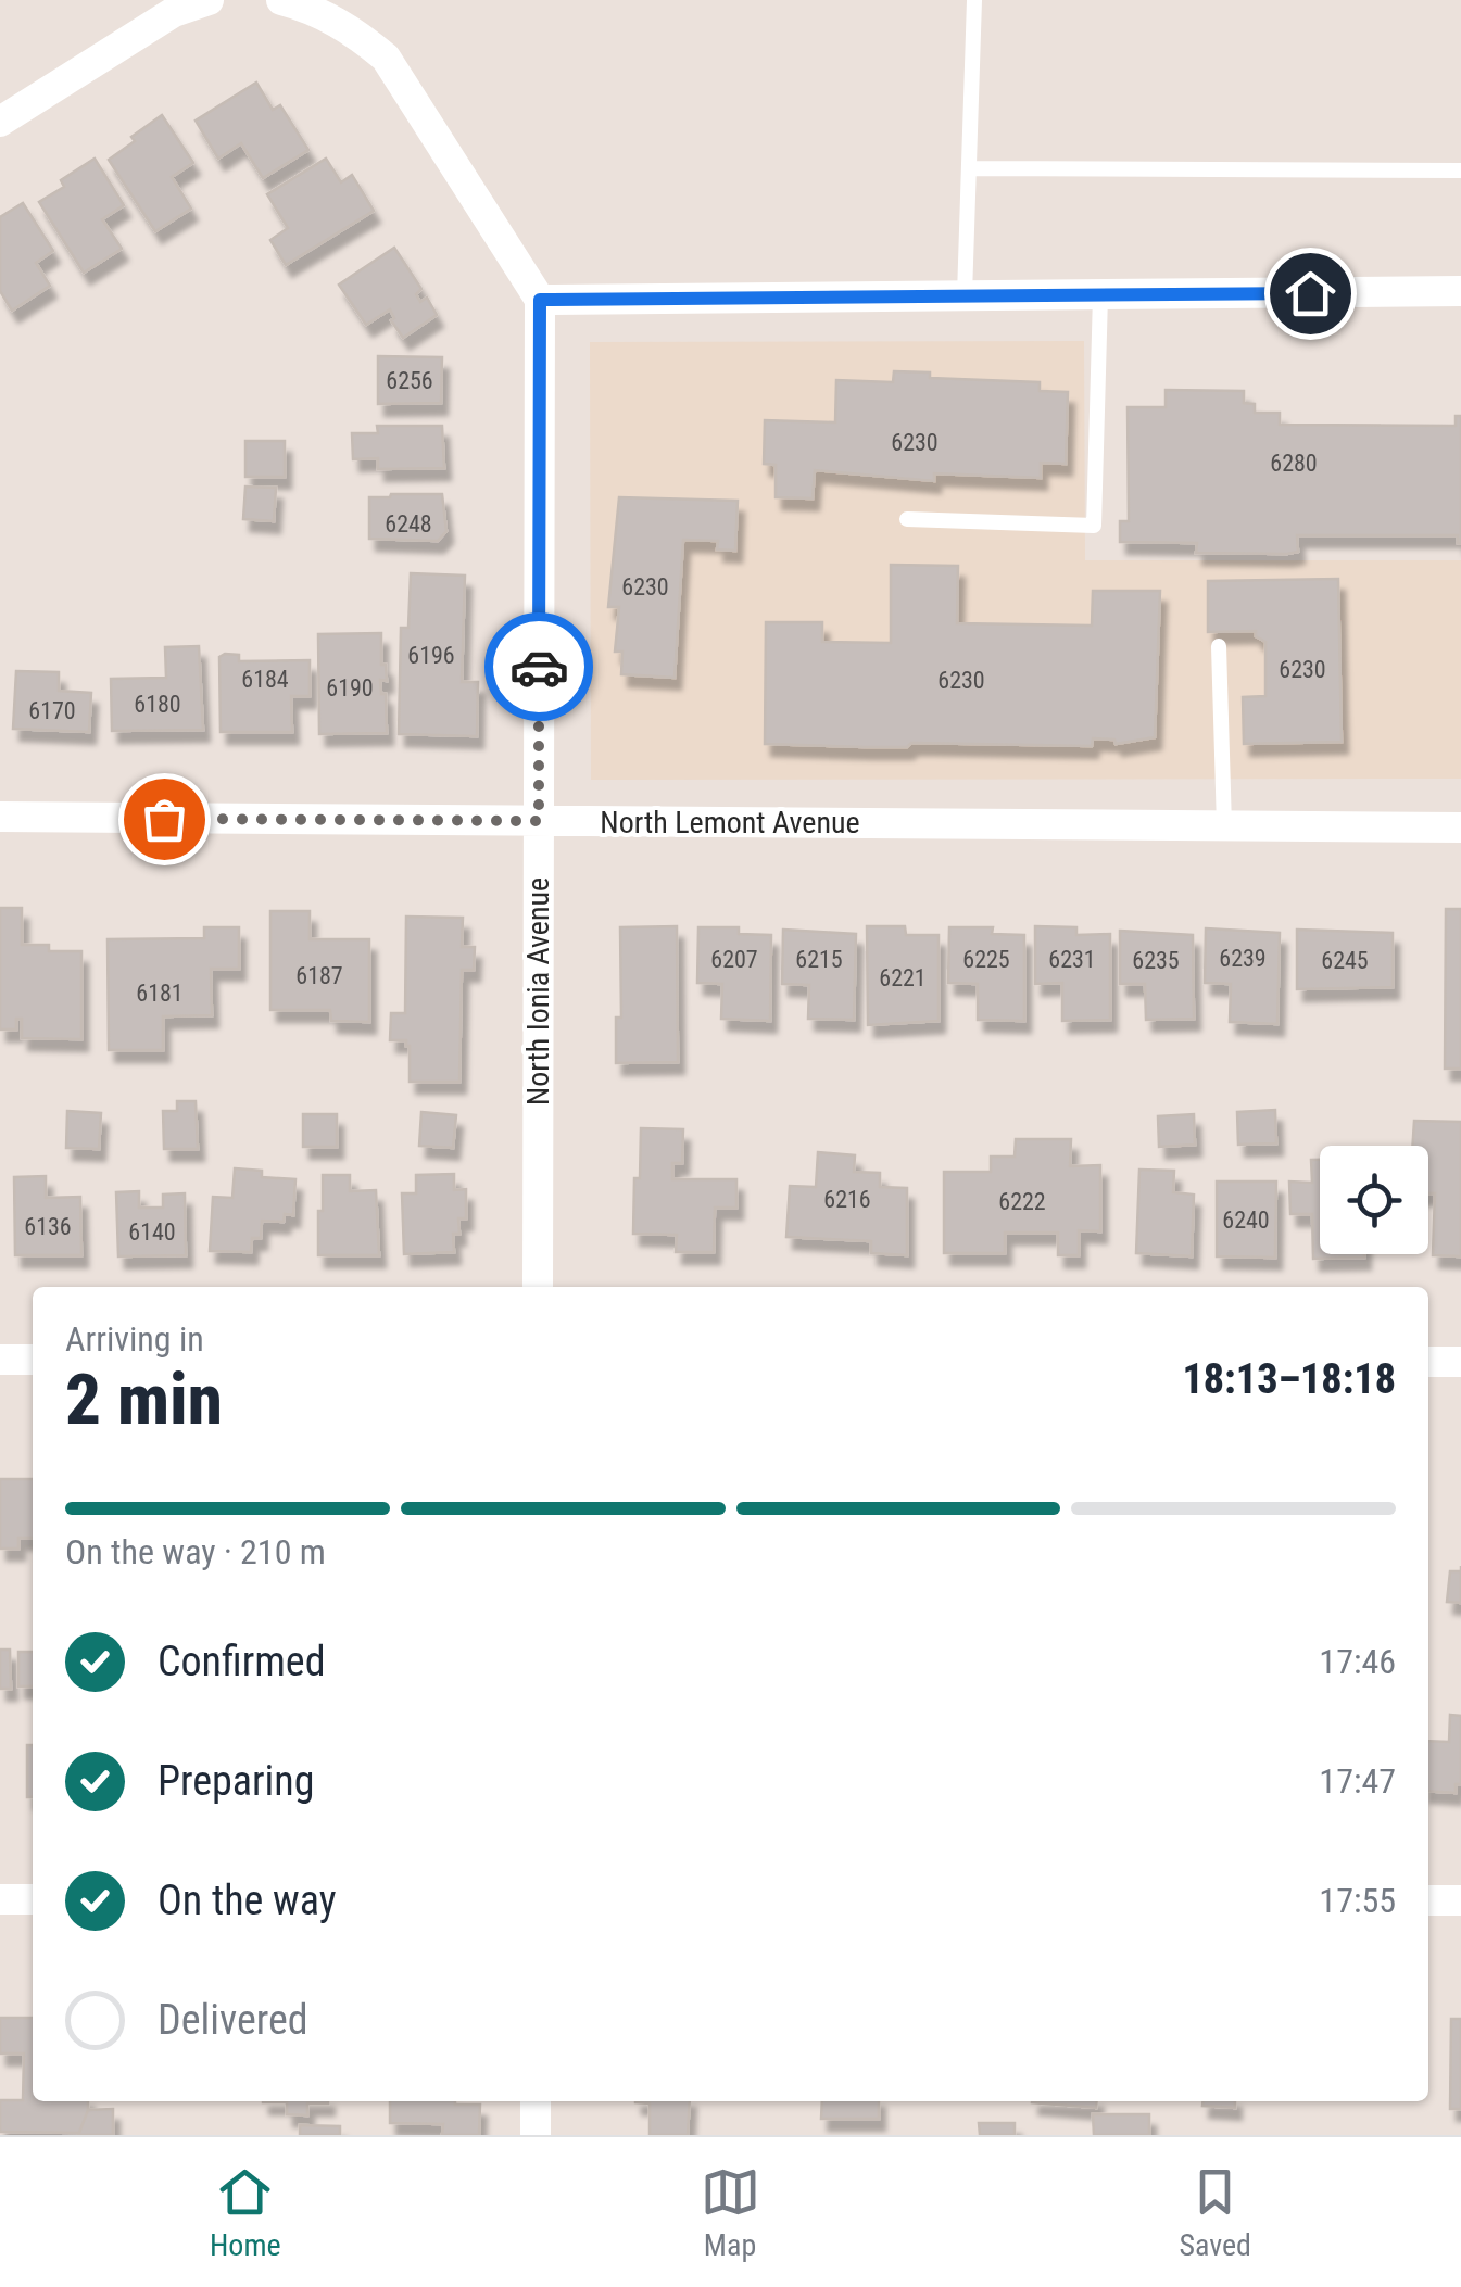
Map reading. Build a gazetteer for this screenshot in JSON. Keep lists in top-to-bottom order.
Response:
{
  "streets": {
    "street": ["North Lemont Avenue", "North Ionia Avenue"]
  },
  "crossings": [
    ["North Lemont Avenue", "North Ionia Avenue"]
  ],
  "house_numbers": [
    "6256",
    "6230",
    "6280",
    "6248",
    "6230",
    "6196",
    "6230",
    "6184",
    "6230",
    "6190",
    "6180",
    "6170",
    "6239",
    "6207",
    "6215",
    "6225",
    "6231",
    "6235",
    "6245",
    "6187",
    "6221",
    "6181",
    "6216",
    "6222",
    "6240",
    "6136",
    "6140"
  ],
  "page": {
    "heading": ["2 min", "Arriving in", "18:13–18:18"],
    "bar": "On the way · 210 m",
    "list": [
      ["Confirmed", "17:46"],
      ["Preparing", "17:47"],
      ["On the way", "17:55"],
      "Delivered"
    ],
    "tabs": ["Home", "Map", "Saved"]
  }
}
